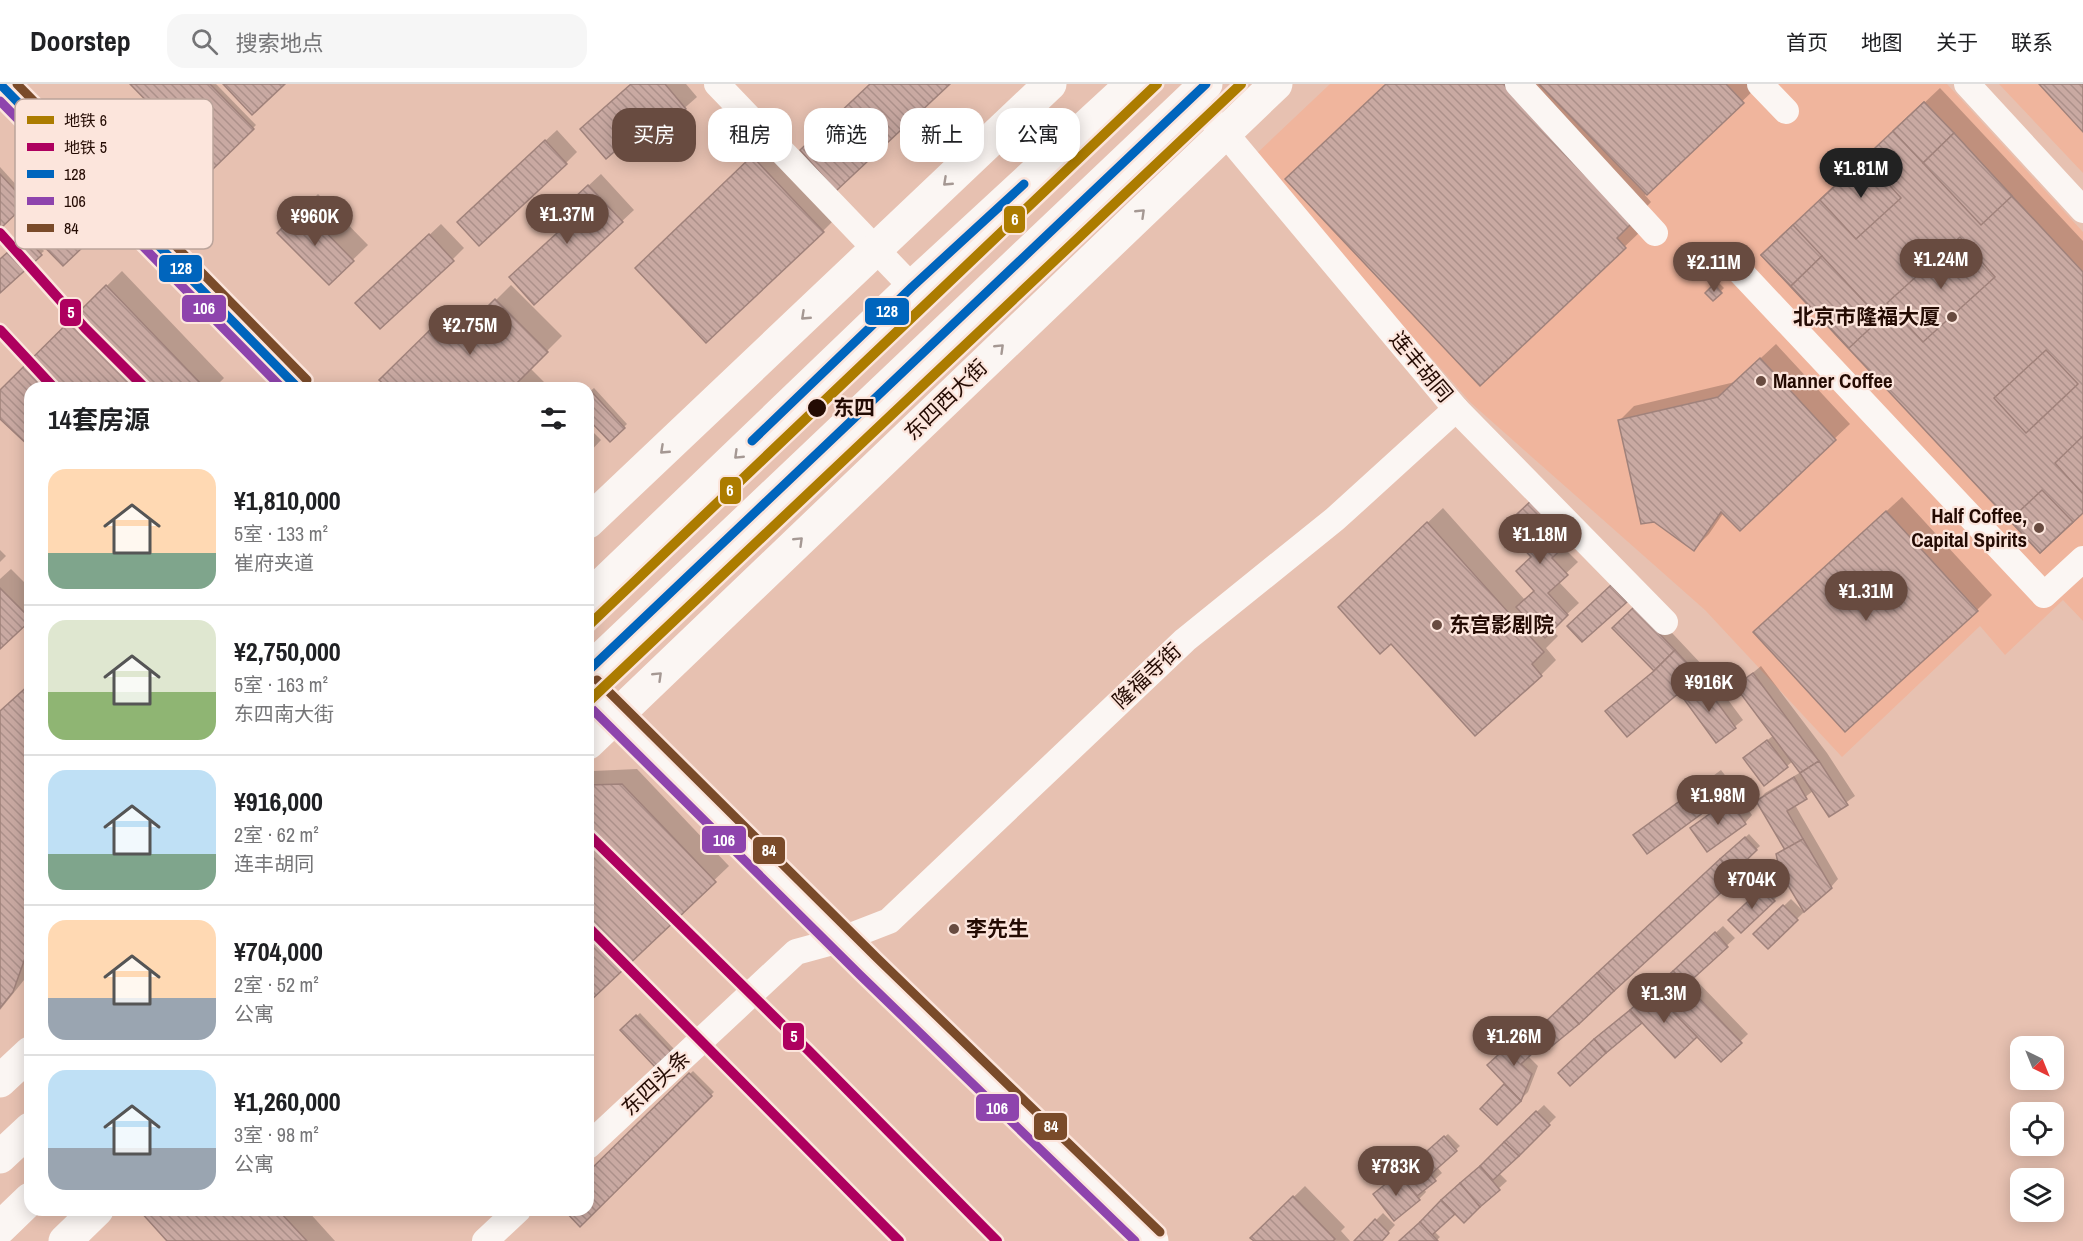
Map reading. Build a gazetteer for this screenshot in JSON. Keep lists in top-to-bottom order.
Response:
{
  "streets": {
    "main road": ["东四西大街"],
    "street": ["连丰胡同", "隆福寺街", "东四头条"]
  },
  "crossings": [
    ["连丰胡同", "东四西大街"],
    ["连丰胡同", "隆福寺街"],
    ["隆福寺街", "东四头条"]
  ],
  "places": [
    "北京市隆福大厦",
    "Manner Coffee",
    "东四",
    "Half Coffee, Capital Spirits",
    "东宫影剧院",
    "李先生"
  ],
  "lines": [
    "metro line 6",
    "transit line 128",
    "transit line 84",
    "transit line 106",
    "metro line 5"
  ],
  "legend": [
    "地铁 6",
    "地铁 5",
    "128",
    "106",
    "84"
  ],
  "north": "bottom right",
  "page": {
    "header": "Doorstep",
    "search": "搜索地点",
    "nav": [
      "首页",
      "地图",
      "关于",
      "联系"
    ],
    "chip": [
      "买房",
      "租房",
      "筛选",
      "新上",
      "公寓"
    ],
    "price": [
      "¥1.81M",
      "¥1.37M",
      "¥960K",
      "¥1.24M",
      "¥2.11M",
      "¥2.75M",
      "¥1.18M",
      "¥1.31M",
      "¥916K",
      "¥1.98M",
      "¥704K",
      "¥1.3M",
      "¥1.26M",
      "¥783K"
    ],
    "heading": "14套房源",
    "list": [
      {
        "name": "¥1,810,000",
        "note": "5室 · 133 m² · 崔府夹道"
      },
      {
        "name": "¥2,750,000",
        "note": "5室 · 163 m² · 东四南大街"
      },
      {
        "name": "¥916,000",
        "note": "2室 · 62 m² · 连丰胡同"
      },
      {
        "name": "¥704,000",
        "note": "2室 · 52 m² · 公寓"
      },
      {
        "name": "¥1,260,000",
        "note": "3室 · 98 m² · 公寓"
      }
    ]
  }
}
